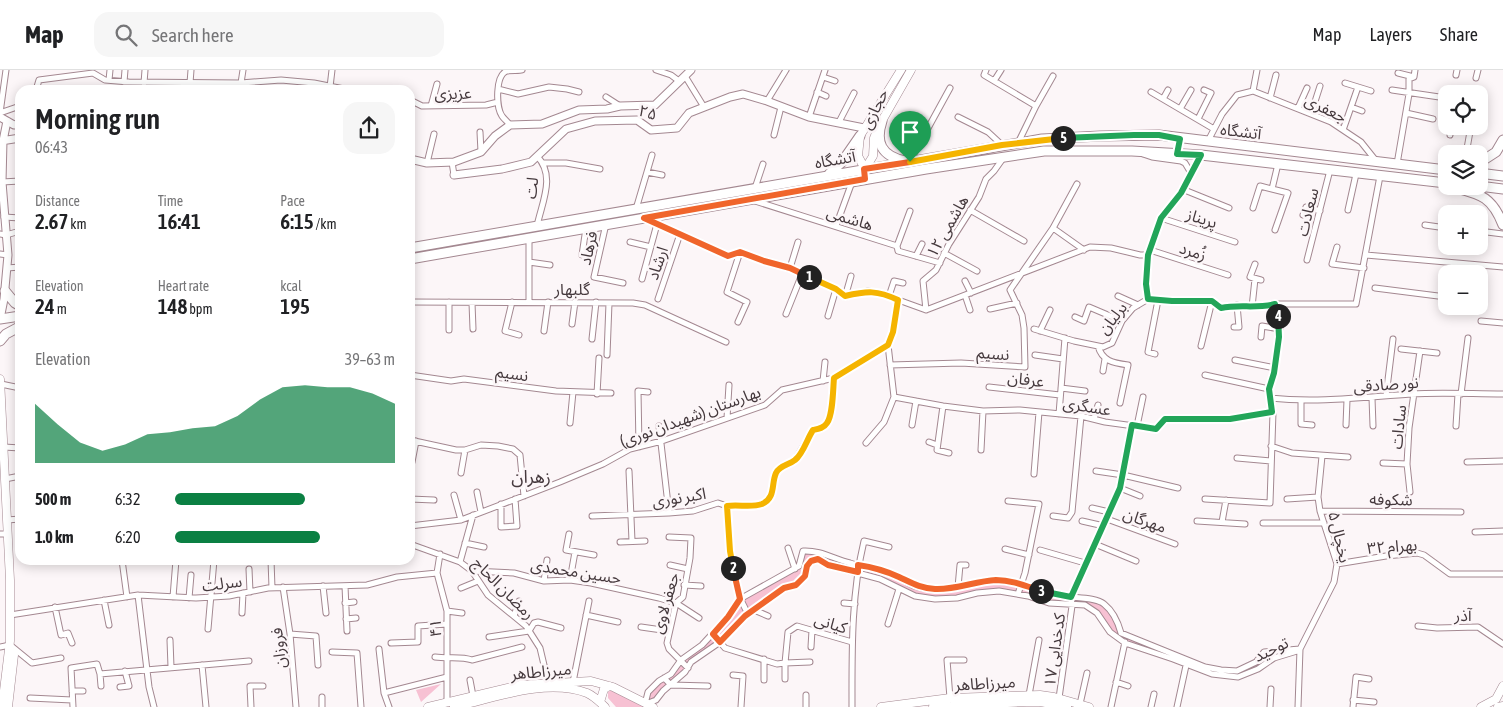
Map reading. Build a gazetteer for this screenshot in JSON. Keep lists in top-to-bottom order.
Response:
{
  "streets": {
    "main road": ["حجازی", "آتشگاه", "میرزاطاهر"],
    "street": [
      "عزیزی",
      "جعفری",
      "۲۵",
      "لت",
      "سعادت",
      "هاشمی",
      "پریناز",
      "۱۲ هاشمی",
      "فرهاد",
      "زُمرد",
      "ارشاد",
      "گلبهار",
      "برلیان",
      "نسیم",
      "عرفان",
      "نور صادقی",
      "عسگری",
      "بهارستان (شهیدان نوری)",
      "سادات",
      "اکبر نوری",
      "شکوفه",
      "مهرگان",
      "یخچال ۵",
      "بهرام ۳۲",
      "حسین محمدی",
      "سرلت",
      "رمضان الحاج",
      "جعفر لاوی",
      "آذر",
      "کیانی",
      "۴۱",
      "فروزان",
      "توحید",
      "کدخدایی ۱۷"
    ]
  },
  "crossings": [
    ["جعفری", "آتشگاه"],
    ["حجازی", "۲۵"],
    ["حجازی", "آتشگاه"],
    ["۲۵", "لت"],
    ["آتشگاه", "لت"],
    ["آتشگاه", "سعادت"],
    ["آتشگاه", "هاشمی"],
    ["آتشگاه", "۱۲ هاشمی"],
    ["آتشگاه", "فرهاد"],
    ["هاشمی", "۱۲ هاشمی"],
    ["۱۲ هاشمی", "زُمرد"],
    ["زُمرد", "نسیم"],
    ["نور صادقی", "سادات"],
    ["بهارستان (شهیدان نوری)", "اکبر نوری"],
    ["شکوفه", "یخچال ۵"],
    ["یخچال ۵", "بهرام ۳۲"],
    ["یخچال ۵", "توحید"],
    ["حسین محمدی", "رمضان الحاج"],
    ["حسین محمدی", "جعفر لاوی"],
    ["سرلت", "۴۱"],
    ["سرلت", "فروزان"],
    ["رمضان الحاج", "۴۱"],
    ["رمضان الحاج", "میرزاطاهر"],
    ["۴۱", "میرزاطاهر"],
    ["توحید", "کدخدایی ۱۷"],
    ["کدخدایی ۱۷", "میرزاطاهر"]
  ],
  "districts": ["زهران"],
  "page": {
    "header": "Map",
    "search": "Search here",
    "nav": ["Map", "Layers", "Share"],
    "map_buttons": ["+", "−"],
    "heading": ["Morning run", "06:43"],
    "pins": [
      "5",
      "1",
      "4",
      "2",
      "3"
    ],
    "stats": [
      ["Distance", "2.67 km"],
      ["Time", "16:41"],
      ["Pace", "6:15 /km"],
      ["Elevation", "24 m"],
      ["Heart rate", "148 bpm"],
      ["kcal", "195"]
    ],
    "chart": ["Elevation", "39–63 m"],
    "list": [
      {
        "name": "500 m",
        "note": "6:32"
      },
      {
        "name": "1.0 km",
        "note": "6:20"
      }
    ]
  }
}
